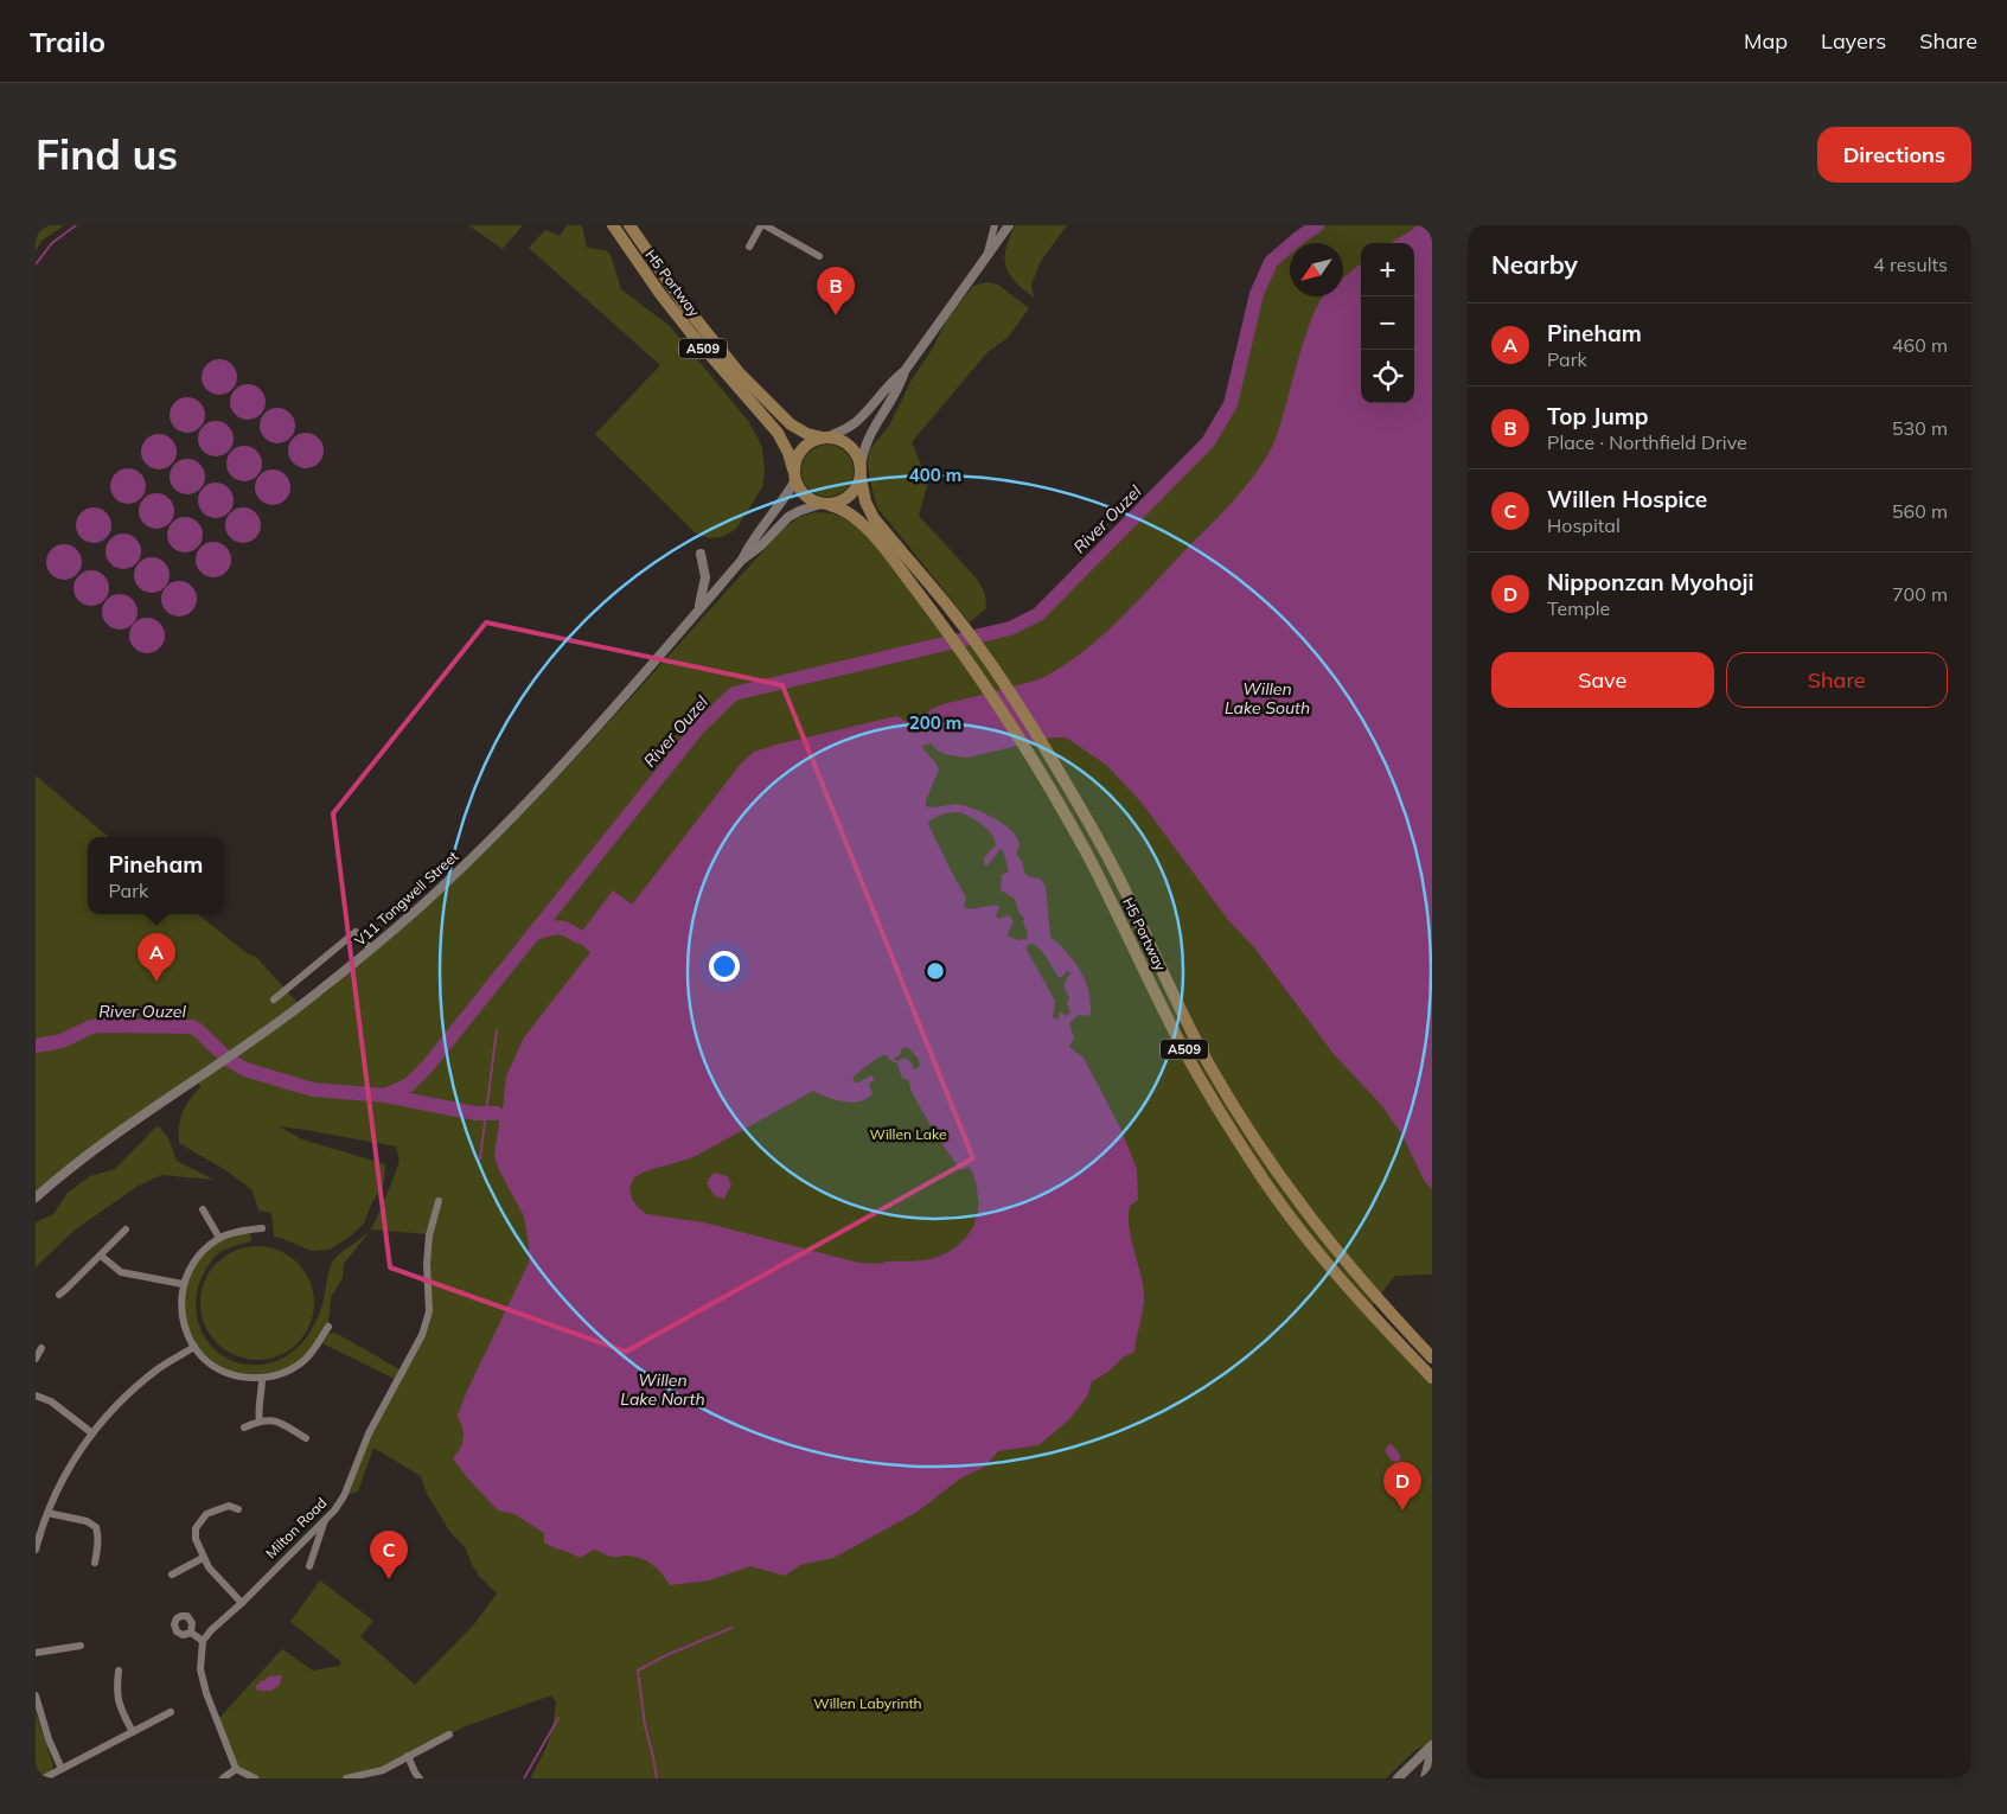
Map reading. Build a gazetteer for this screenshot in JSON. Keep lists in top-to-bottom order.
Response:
{
  "streets": {
    "main road": ["H5 Portway", "A509"],
    "street": ["V11 Tongwell Street", "Milton Road"]
  },
  "crossings": [
    ["H5 Portway", "A509"],
    ["H5 Portway", "V11 Tongwell Street"],
    ["A509", "V11 Tongwell Street"]
  ],
  "water": ["River Ouzel", "Willen Lake South", "Willen Lake North"],
  "parks": ["Willen Lake", "Willen Labyrinth"],
  "north": "bottom left",
  "page": {
    "header": "Trailo",
    "nav": ["Map", "Layers", "Share"],
    "buttons": [
      "Directions",
      ["Save", "Share"]
    ],
    "title": "Find us",
    "heading": ["Nearby", "4 results"],
    "map_buttons": ["+", "−"],
    "pins": [
      "B",
      "A",
      "D",
      "C"
    ],
    "list": [
      {
        "mark": "A",
        "name": "Pineham",
        "note": "Park",
        "value": "460 m"
      },
      {
        "mark": "B",
        "name": "Top Jump",
        "note": "Place · Northfield Drive",
        "value": "530 m"
      },
      {
        "mark": "C",
        "name": "Willen Hospice",
        "note": "Hospital",
        "value": "560 m"
      },
      {
        "mark": "D",
        "name": "Nipponzan Myohoji",
        "note": "Temple",
        "value": "700 m"
      }
    ],
    "popup": ["Pineham", "Park"]
  },
  "rings": ["400 m", "200 m"]
}
